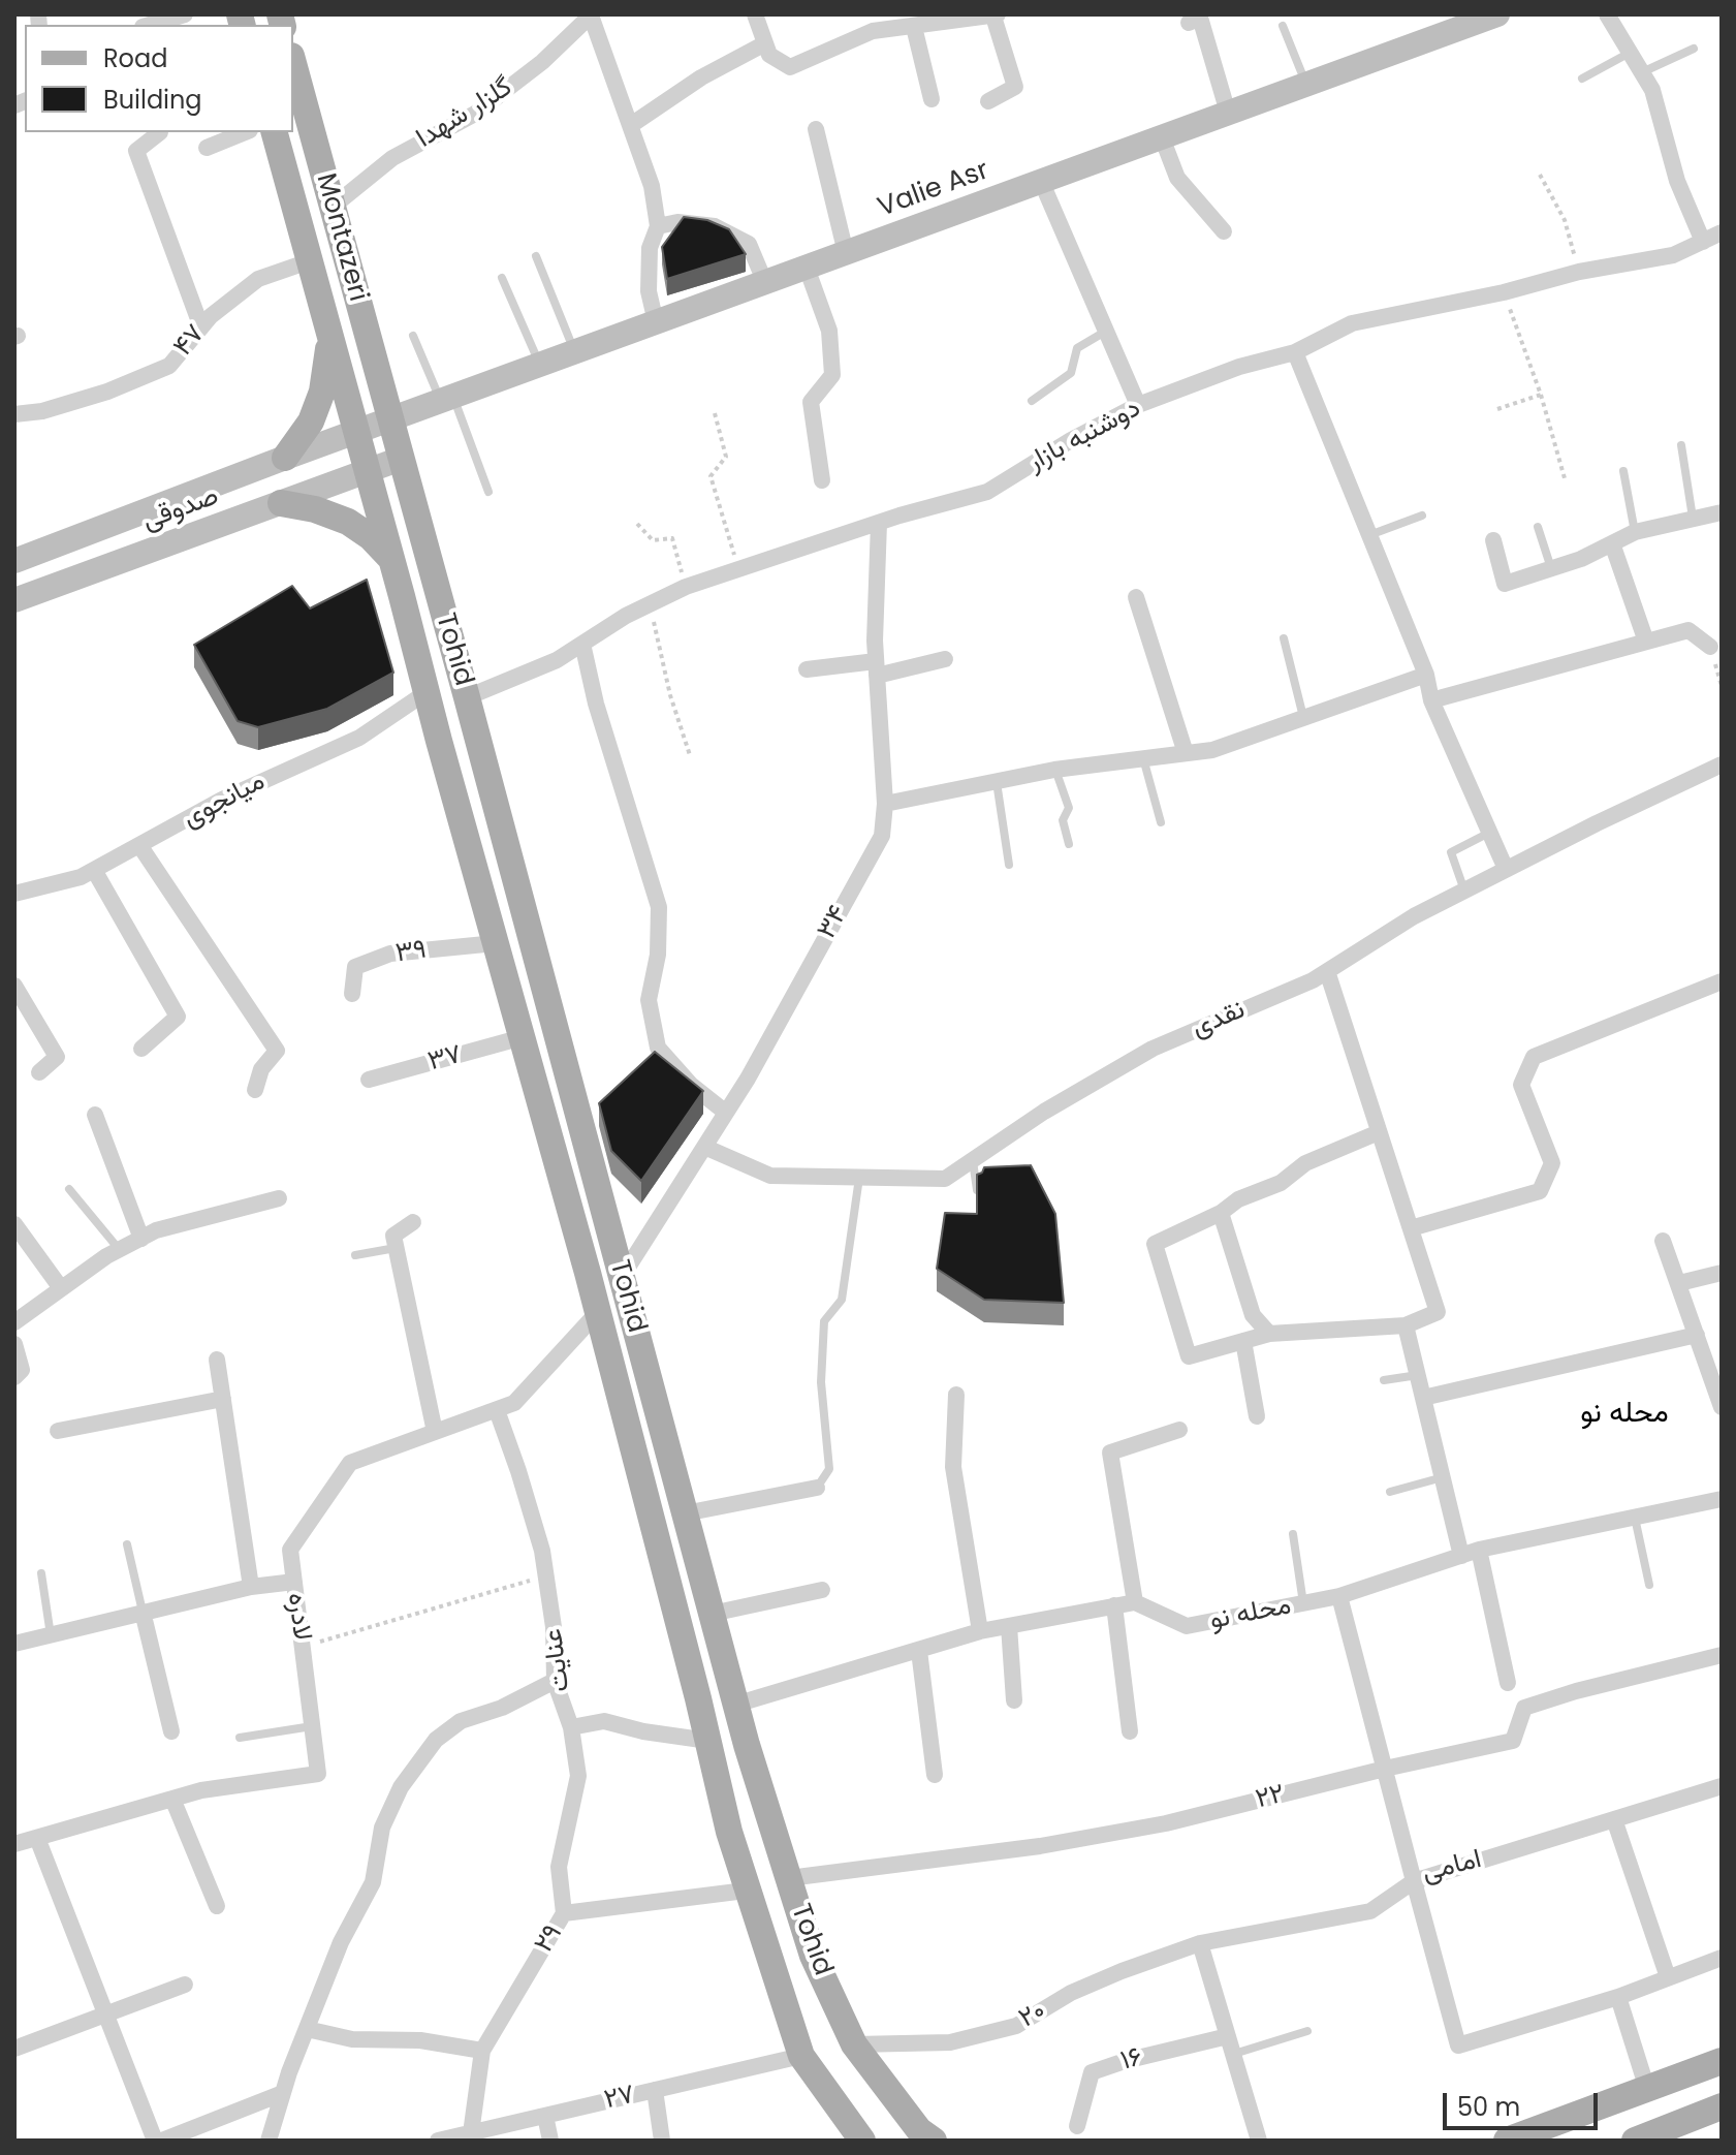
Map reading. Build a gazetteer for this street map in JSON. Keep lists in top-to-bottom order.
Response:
{
  "streets": {
    "main road": [
      "Valie Asr",
      "Montazeri",
      "صدوقی",
      "Tohid"
    ],
    "street": [
      "گلزار شهدا",
      "۴۷",
      "دوشنبه بازار",
      "میانجوی",
      "۳۴",
      "۳۹",
      "نقدی",
      "۳۷",
      "محله نو",
      "لادره",
      "عنایت",
      "۲۲",
      "امامی",
      "۲۹",
      "۲۰",
      "۱۶",
      "۲۷"
    ]
  },
  "crossings": [
    ["گلزار شهدا", "Montazeri"],
    ["Valie Asr", "Montazeri"],
    ["Valie Asr", "صدوقی"],
    ["Valie Asr", "Tohid"],
    ["Montazeri", "۴۷"],
    ["Montazeri", "صدوقی"],
    ["Montazeri", "Tohid"],
    ["دوشنبه بازار", "Tohid"],
    ["دوشنبه بازار", "۳۴"],
    ["صدوقی", "Tohid"],
    ["Tohid", "میانجوی"],
    ["Tohid", "۳۴"],
    ["Tohid", "۳۹"],
    ["Tohid", "۳۷"],
    ["Tohid", "لادره"],
    ["Tohid", "۲۲"],
    ["Tohid", "۲۹"],
    ["Tohid", "۲۰"],
    ["Tohid", "۲۷"],
    ["۳۴", "نقدی"],
    ["محله نو", "امامی"],
    ["لادره", "عنایت"],
    ["عنایت", "۲۹"],
    ["۲۲", "امامی"],
    ["امامی", "۲۰"],
    ["۲۹", "۲۷"]
  ],
  "districts": ["محله نو"],
  "legend": ["Road", "Building"],
  "scale_bar": "50 m"
}
